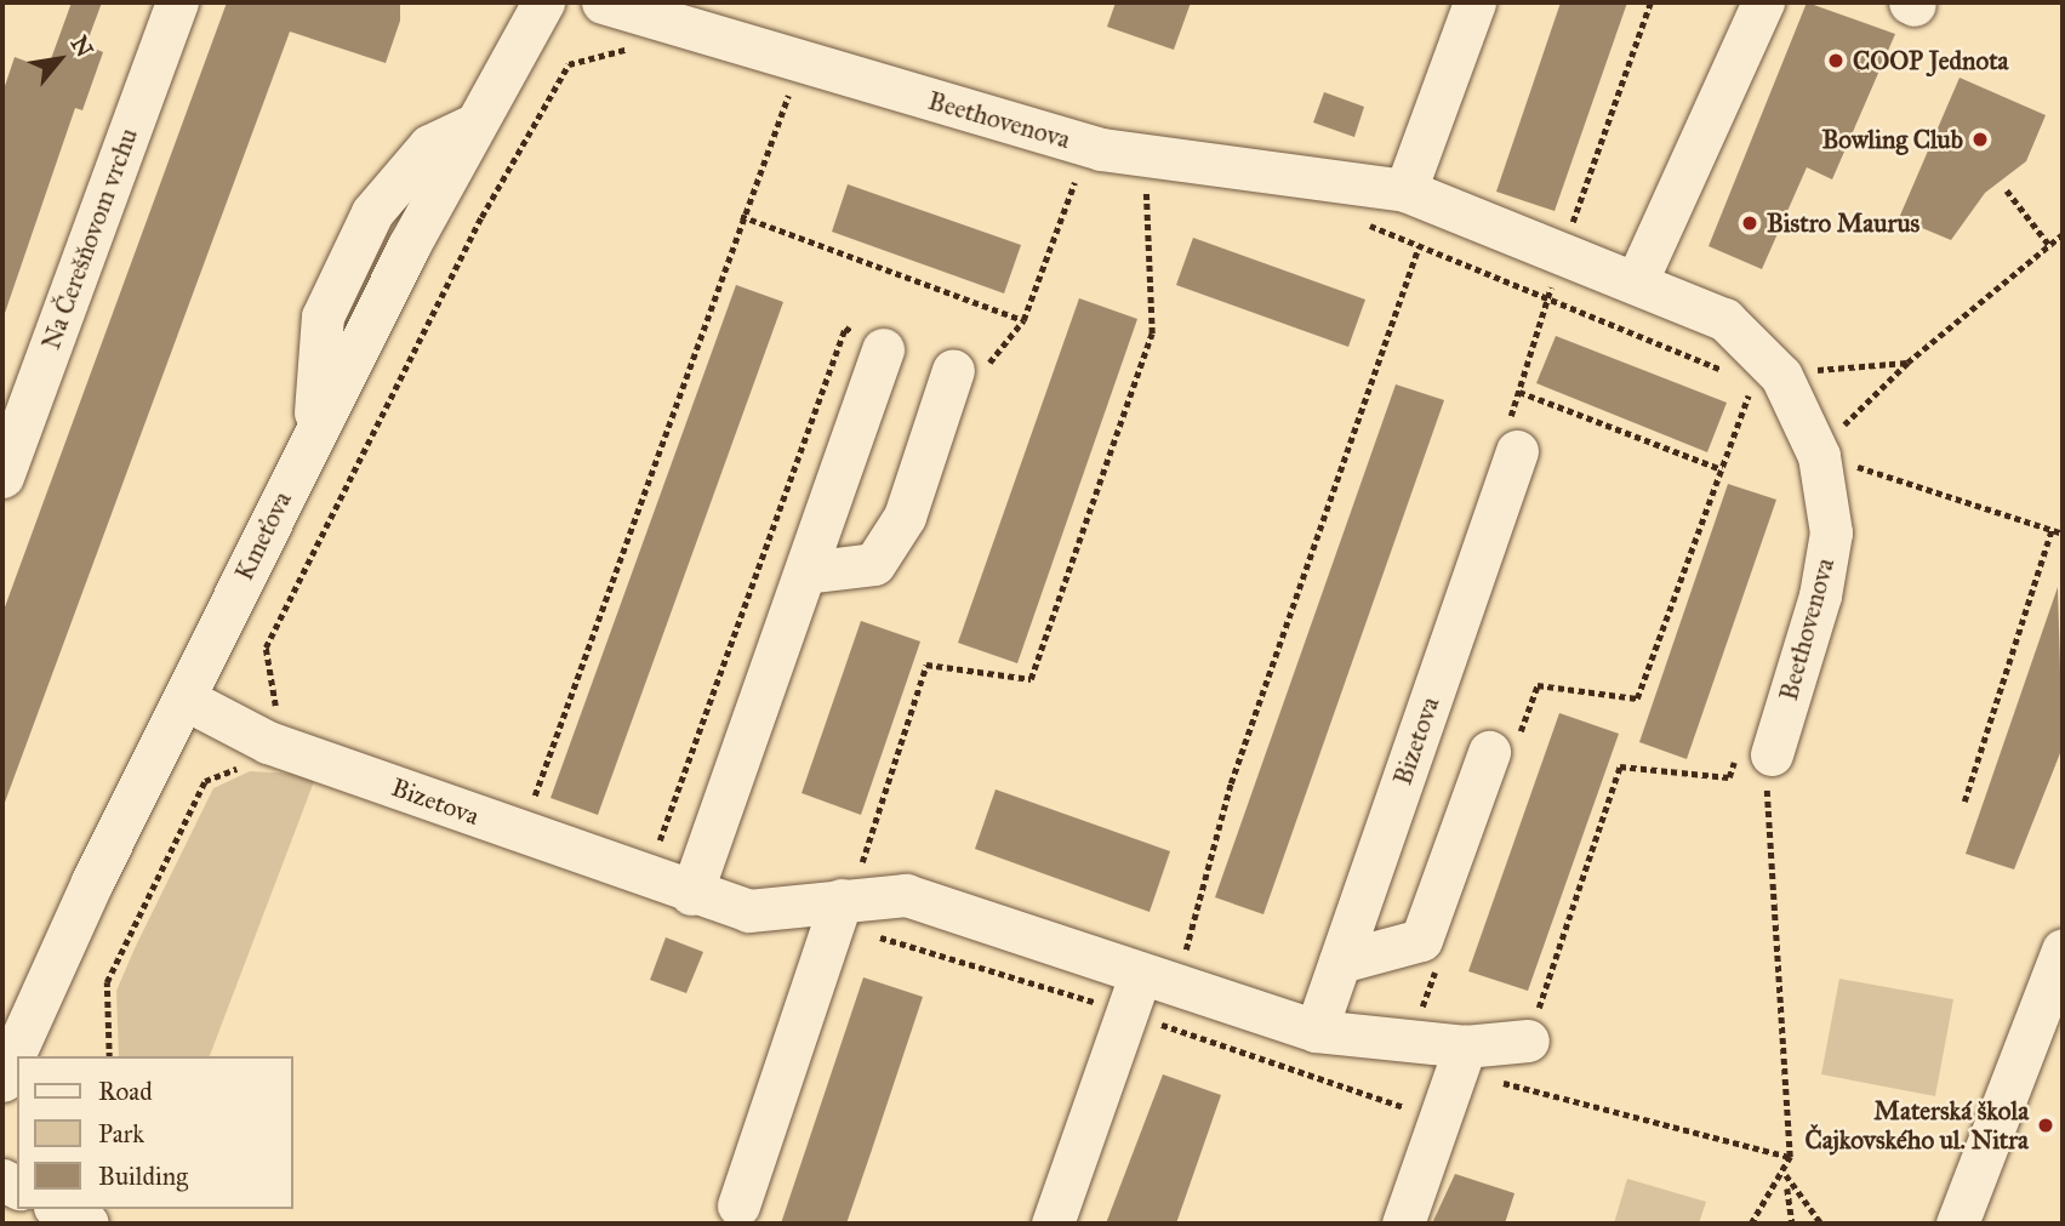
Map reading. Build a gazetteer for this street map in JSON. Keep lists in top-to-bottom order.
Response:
{
  "streets": {
    "street": [
      "Beethovenova",
      "Na Čerešňovom vrchu",
      "Kmeťova",
      "Bizetova"
    ]
  },
  "crossings": [
    ["Kmeťova", "Bizetova"]
  ],
  "places": [
    "COOP Jednota",
    "Bowling Club",
    "Bistro Maurus",
    "Materská škola Čajkovského ul. Nitra"
  ],
  "legend": ["Road", "Park", "Building"],
  "north": "top right"
}
